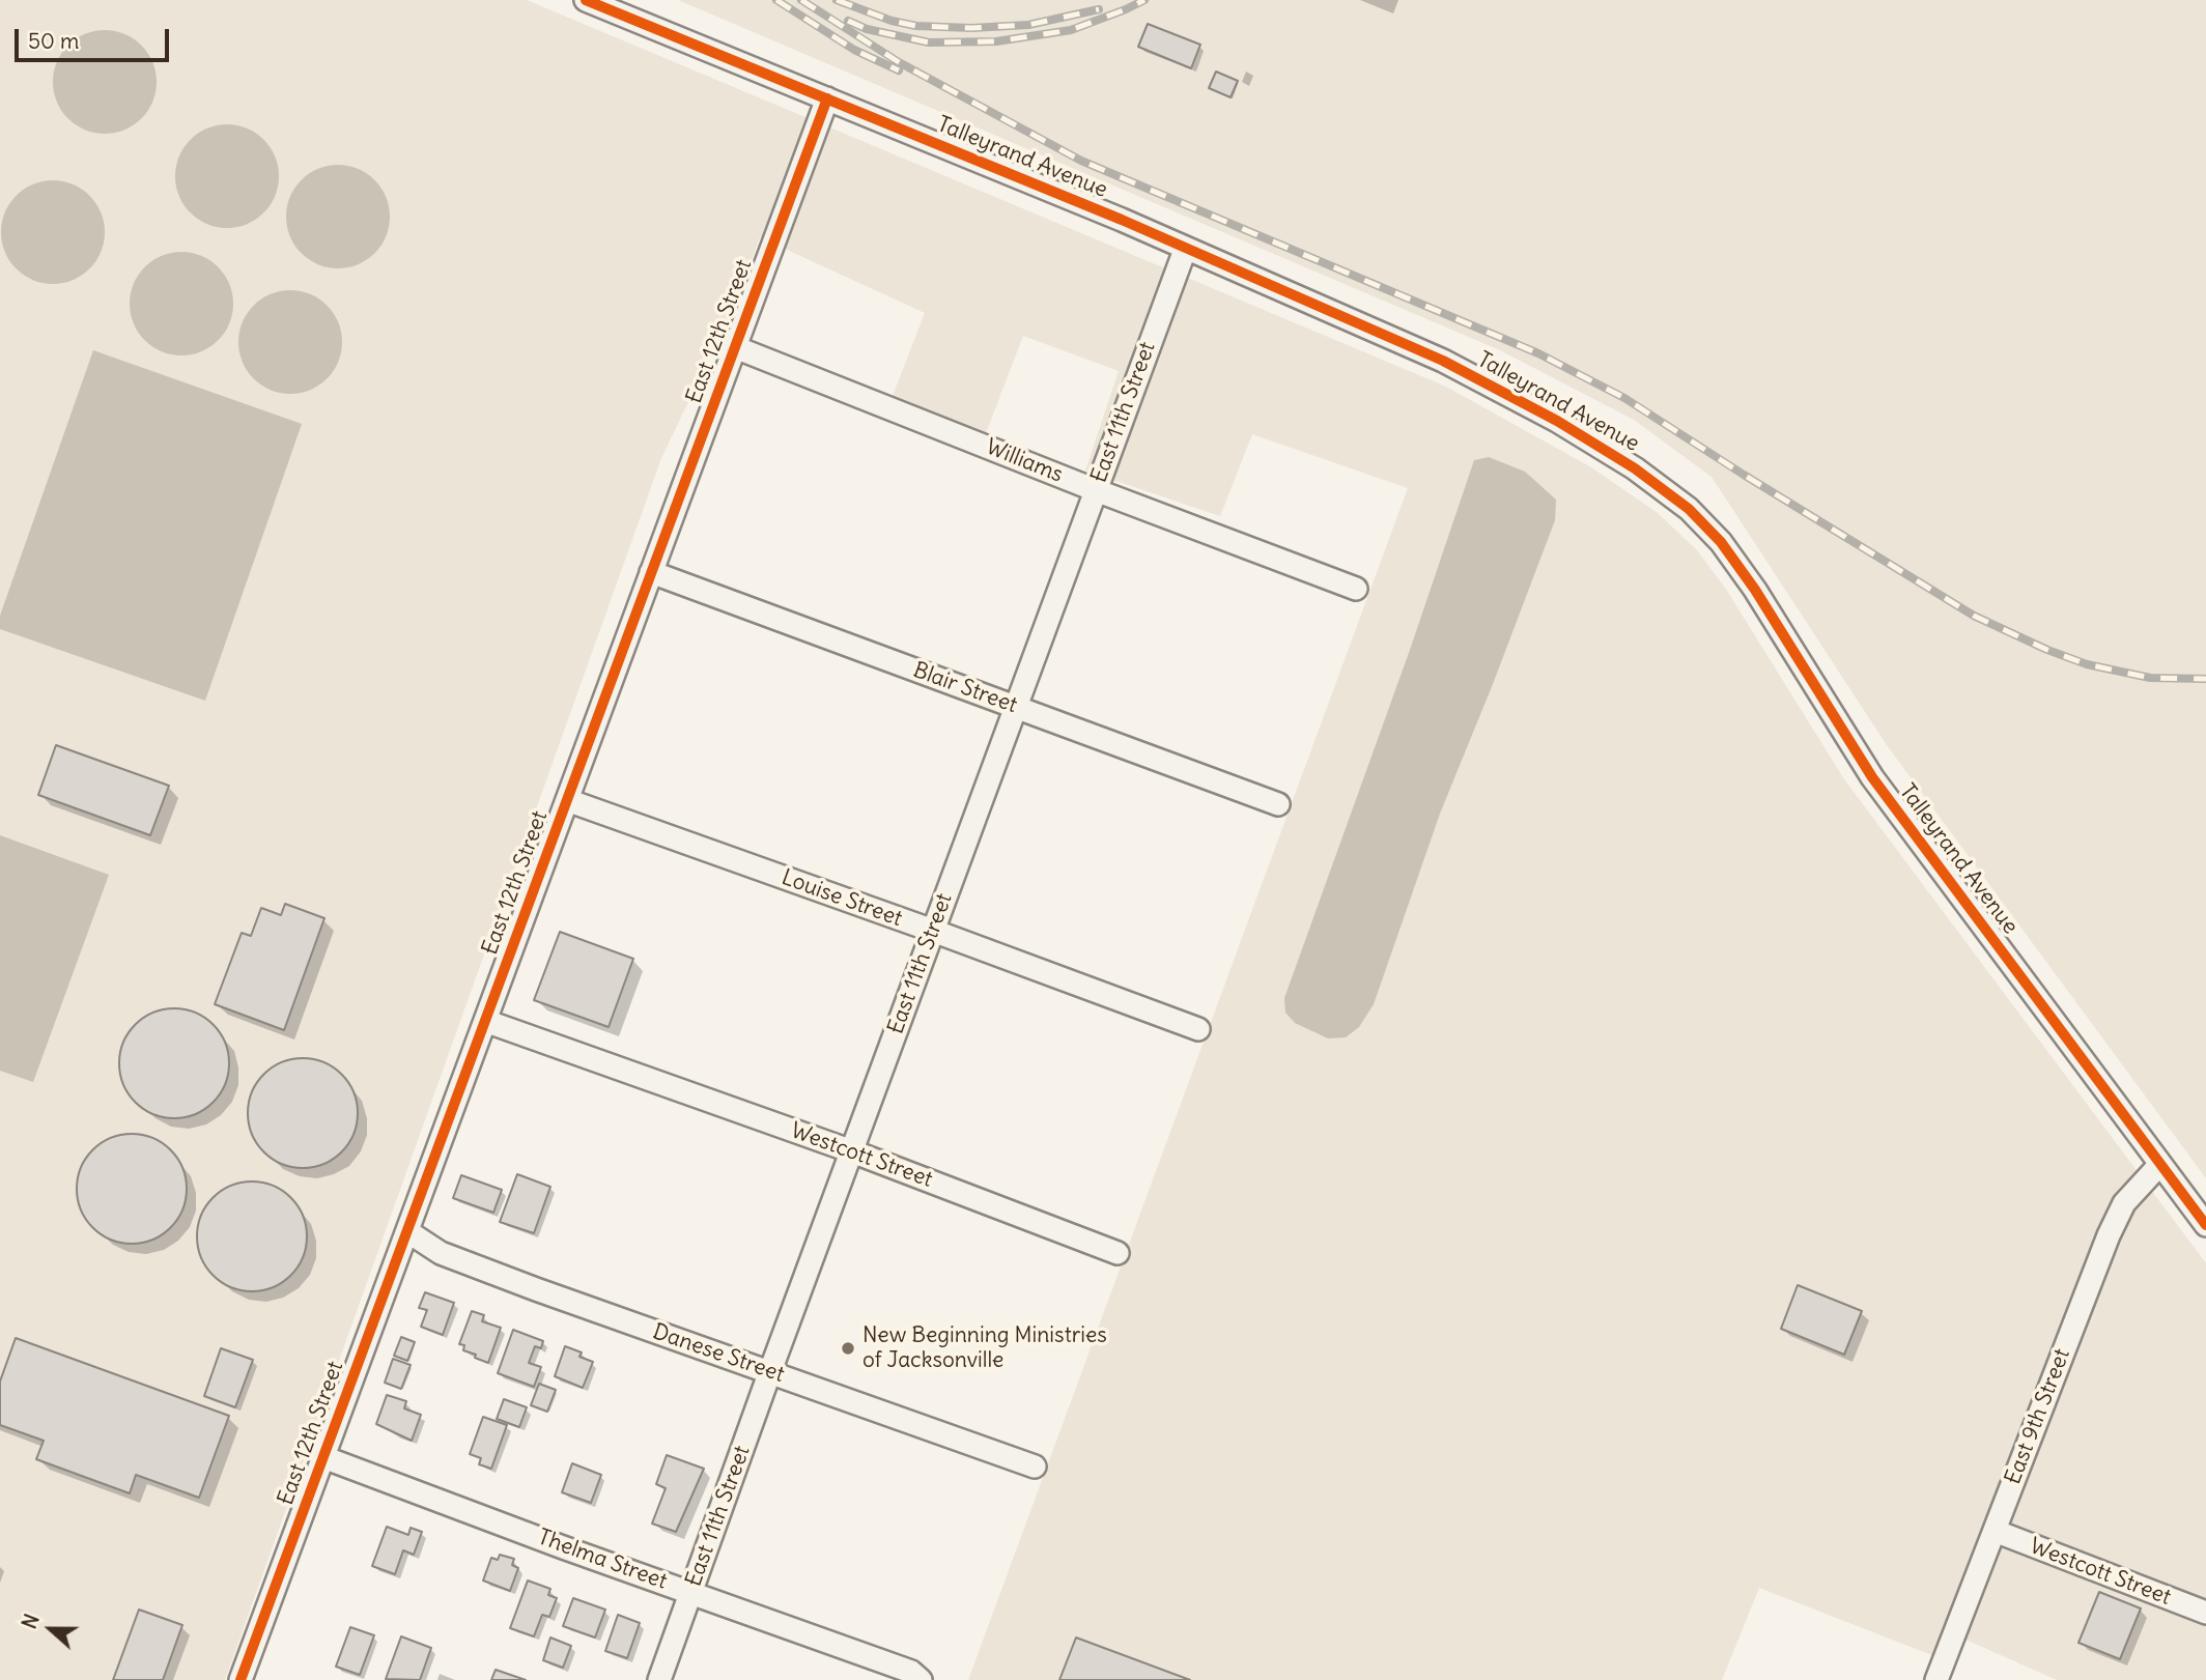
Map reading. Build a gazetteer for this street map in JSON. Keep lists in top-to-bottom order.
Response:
{
  "streets": {
    "street": [
      "Talleyrand Avenue",
      "East 12th Street",
      "East 11th Street",
      "Williams",
      "Blair Street",
      "Louise Street",
      "Westcott Street",
      "Danese Street",
      "East 9th Street",
      "Thelma Street"
    ]
  },
  "crossings": [
    ["Talleyrand Avenue", "East 12th Street"],
    ["Talleyrand Avenue", "East 11th Street"],
    ["Talleyrand Avenue", "East 9th Street"],
    ["East 12th Street", "Williams"],
    ["East 12th Street", "Blair Street"],
    ["East 12th Street", "Louise Street"],
    ["East 12th Street", "Westcott Street"],
    ["East 12th Street", "Danese Street"],
    ["East 12th Street", "Thelma Street"],
    ["East 11th Street", "Williams"],
    ["East 11th Street", "Blair Street"],
    ["East 11th Street", "Louise Street"],
    ["East 11th Street", "Westcott Street"],
    ["East 11th Street", "Danese Street"],
    ["East 11th Street", "Thelma Street"],
    ["Westcott Street", "East 9th Street"]
  ],
  "places": ["New Beginning Ministries of Jacksonville"],
  "scale_bar": "50 m",
  "north": "left"
}
